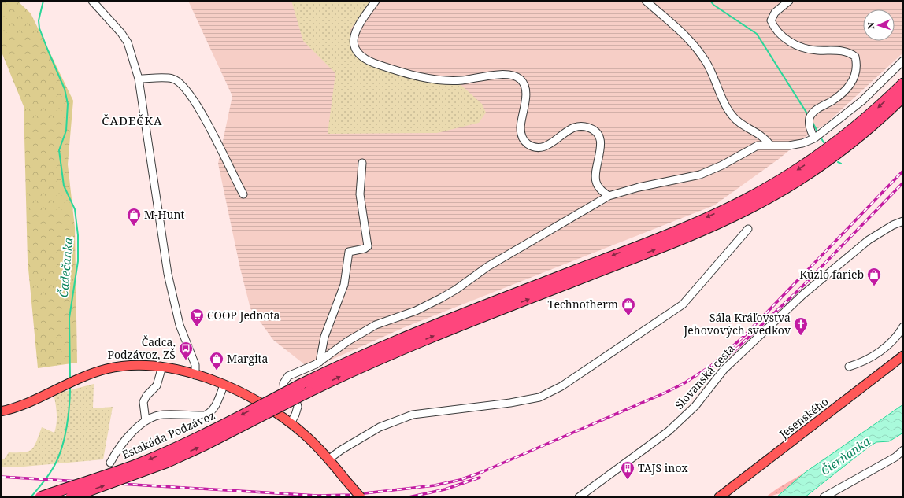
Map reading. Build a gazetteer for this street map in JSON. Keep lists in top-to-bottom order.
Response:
{
  "streets": {
    "highway": ["Estakáda Podzávoz"],
    "main road": ["Jesenského"],
    "street": ["Slovanská cesta"]
  },
  "districts": ["ČADEČKA"],
  "water": ["Čadečanka", "Čierňanka"],
  "places": {
    "shop": [
      "M-Hunt",
      "Kúzlo farieb",
      "Technotherm",
      "Margita"
    ],
    "supermarket": ["COOP Jednota"],
    "church": ["Sála Kráľovstva Jehovových svedkov"],
    "bus stop": ["Čadca, Podzávoz, ZŠ"],
    "building": ["TAJS inox"]
  },
  "north": "left"
}
